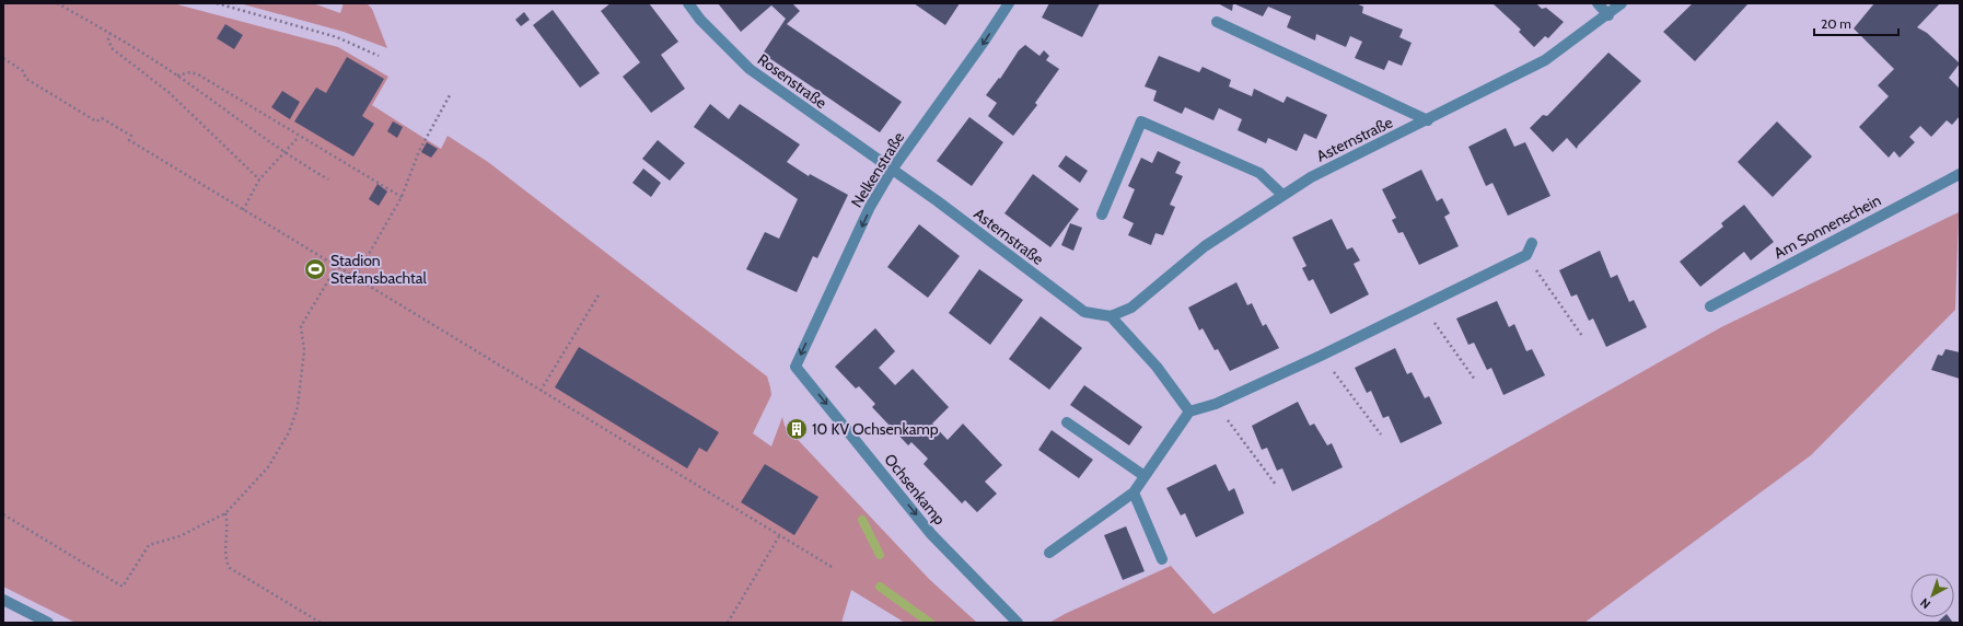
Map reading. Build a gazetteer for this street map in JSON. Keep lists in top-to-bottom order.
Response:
{
  "streets": {
    "street": [
      "Rosenstraße",
      "Asternstraße",
      "Nelkenstraße",
      "Am Sonnenschein",
      "Ochsenkamp"
    ]
  },
  "crossings": [
    ["Rosenstraße", "Asternstraße"],
    ["Rosenstraße", "Nelkenstraße"],
    ["Asternstraße", "Nelkenstraße"],
    ["Nelkenstraße", "Ochsenkamp"]
  ],
  "one_way": ["Nelkenstraße", "Ochsenkamp"],
  "places": {
    "sports": ["Stadion Stefansbachtal"],
    "building": ["10 KV Ochsenkamp"]
  },
  "scale_bar": "20 m",
  "north": "bottom left"
}
